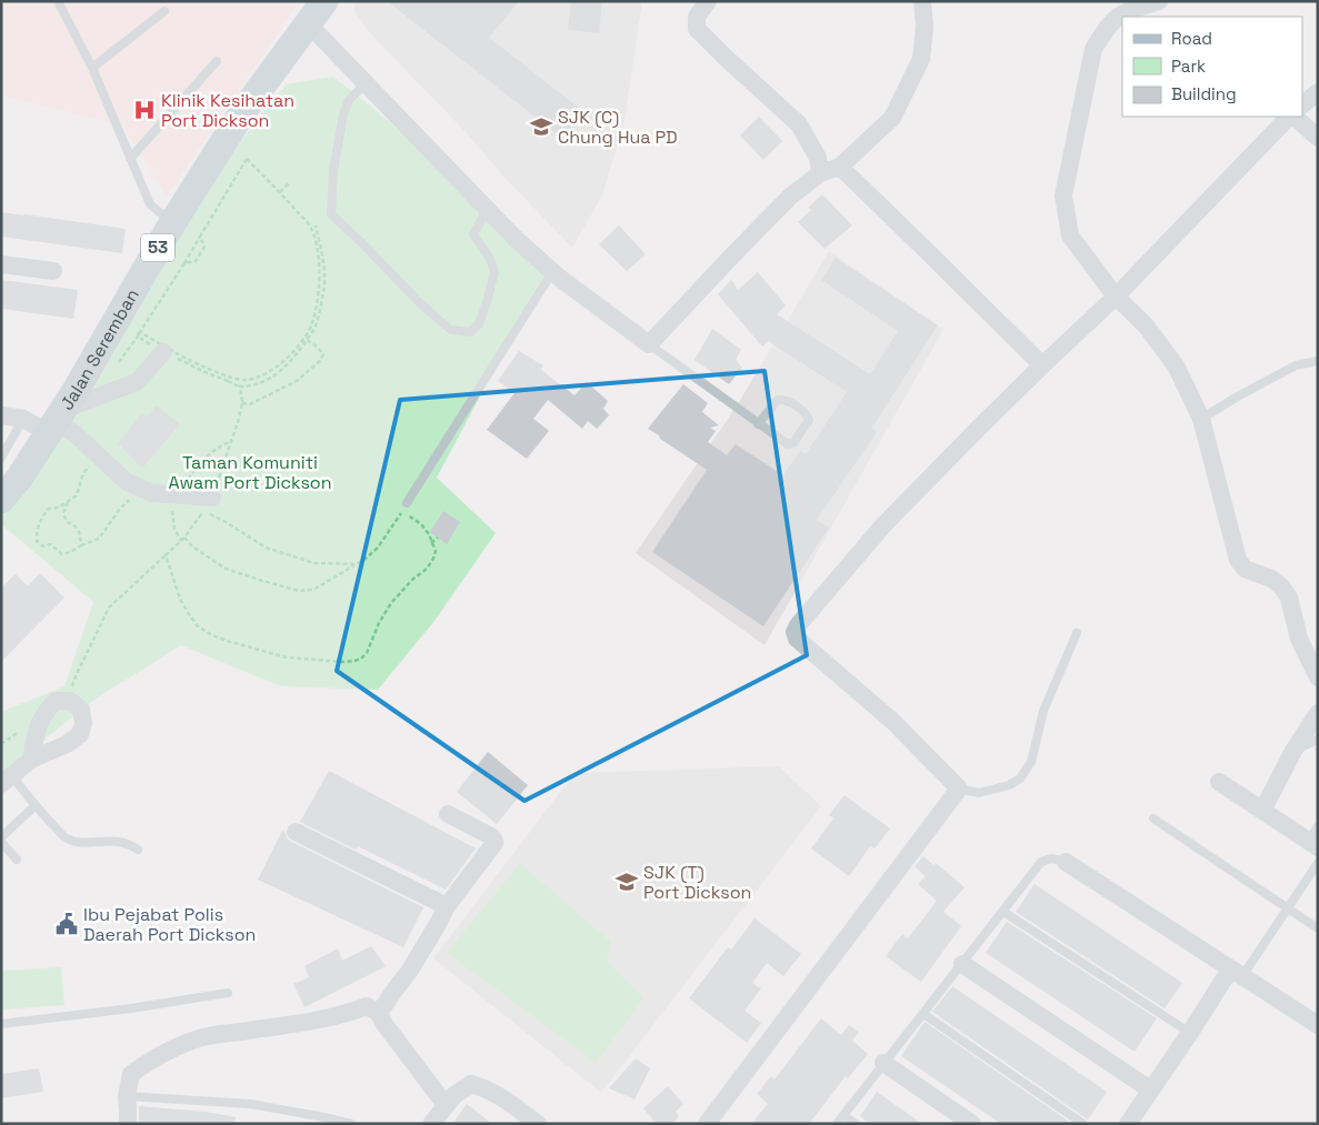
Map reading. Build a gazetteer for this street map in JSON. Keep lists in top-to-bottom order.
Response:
{
  "streets": {
    "main road": ["53", "Jalan Seremban"]
  },
  "parks": ["Taman Komuniti Awam Port Dickson"],
  "places": {
    "hospital": ["Klinik Kesihatan Port Dickson"],
    "school or university": ["SJK (C) Chung Hua PD", "SJK (T) Port Dickson"],
    "public building": ["Ibu Pejabat Polis Daerah Port Dickson"]
  },
  "legend": ["Road", "Park", "Building"]
}
